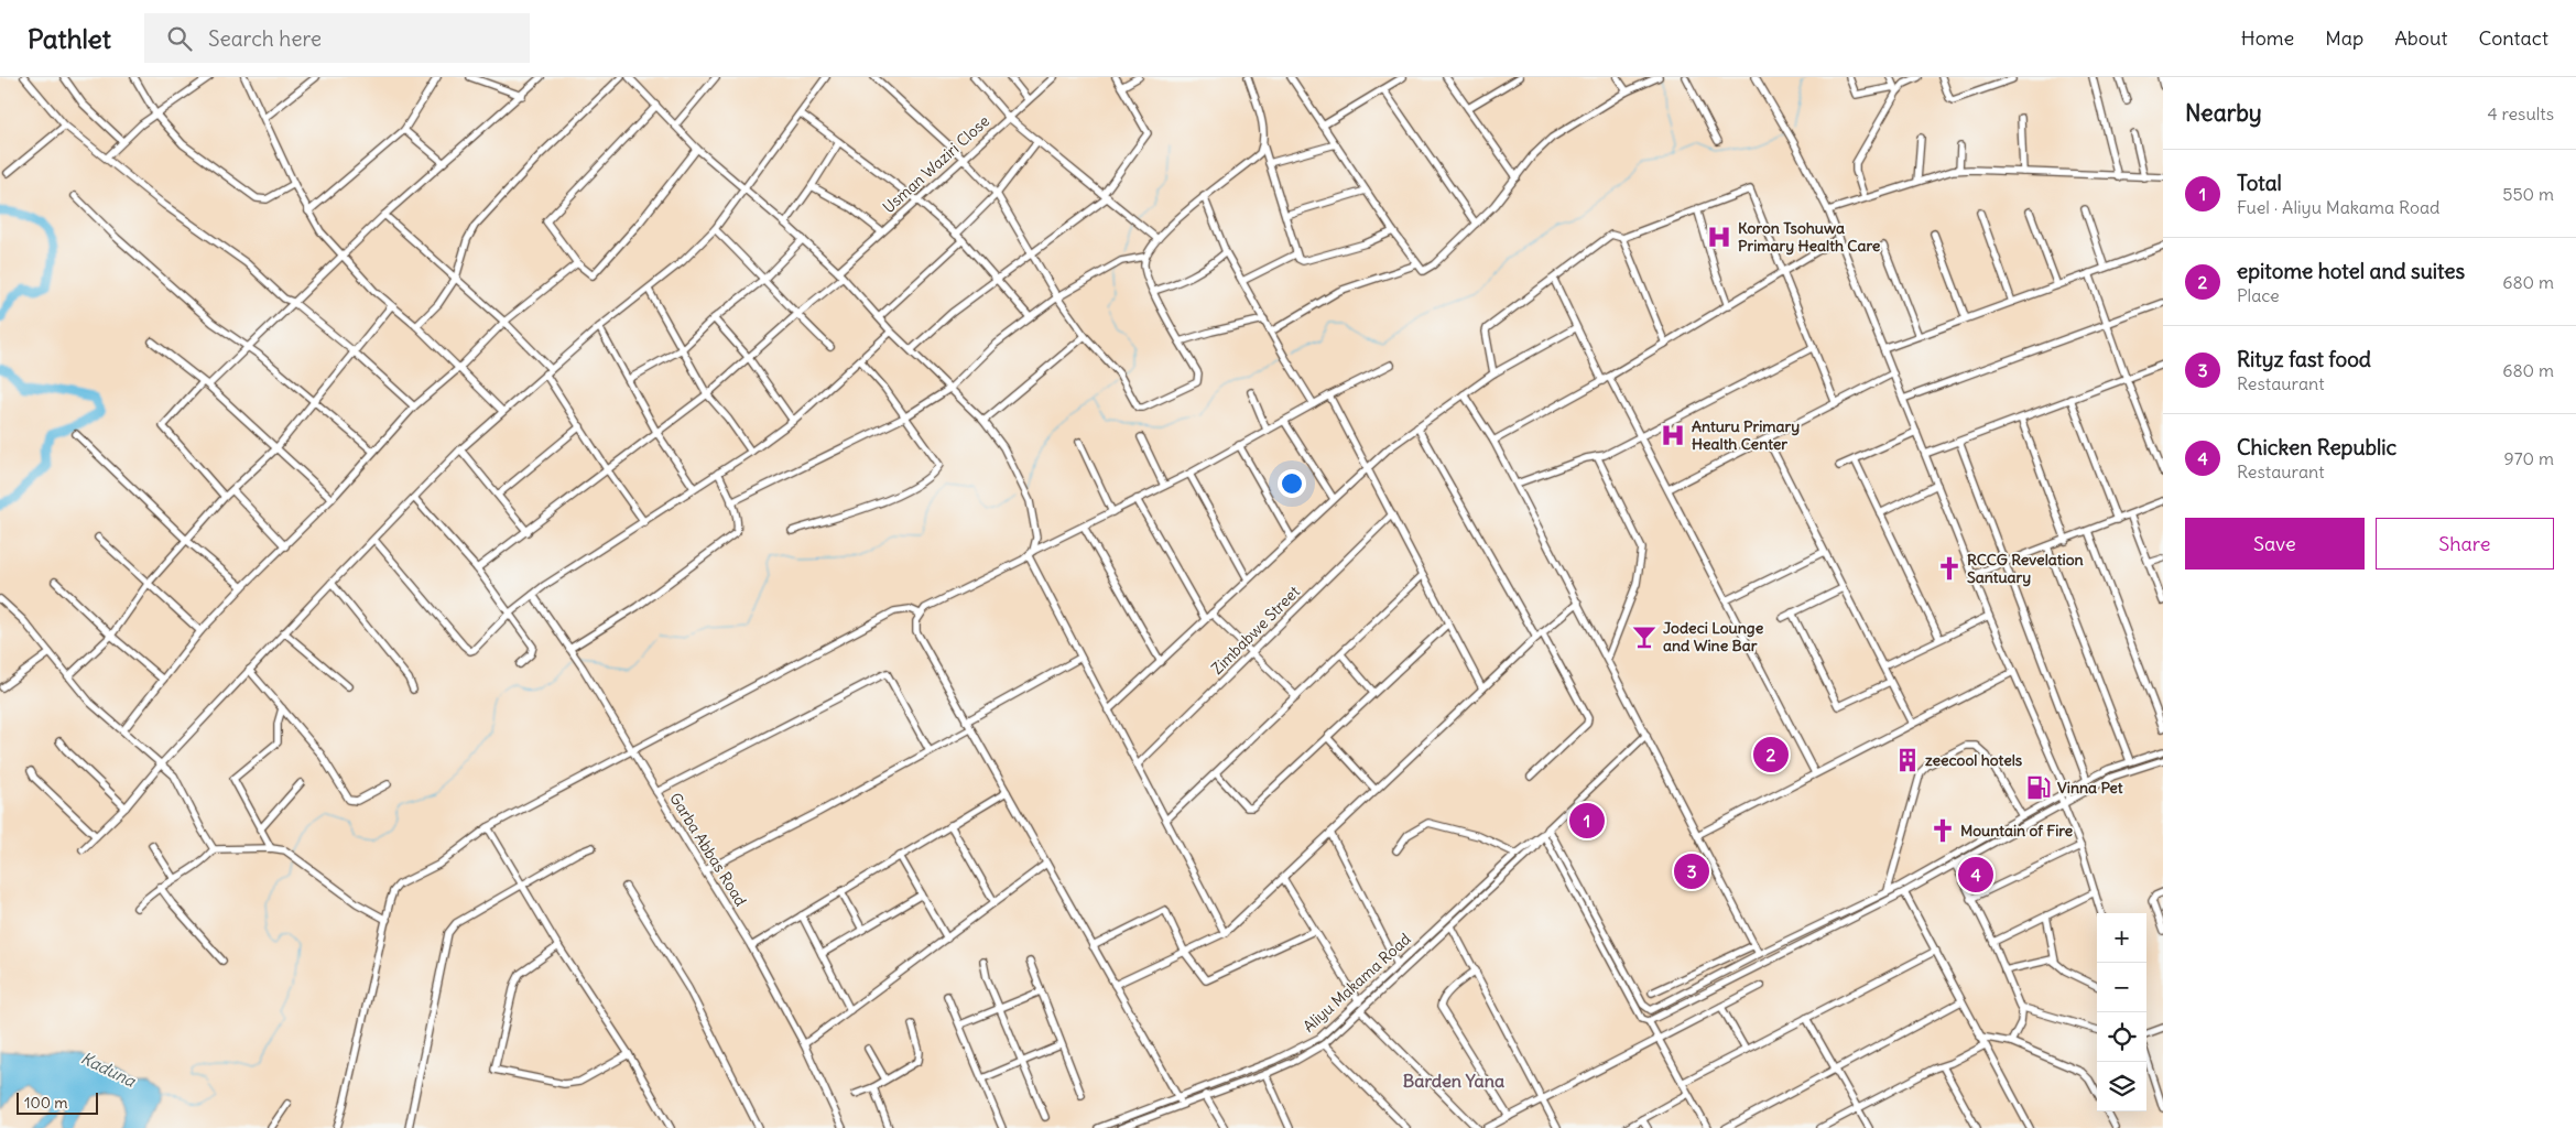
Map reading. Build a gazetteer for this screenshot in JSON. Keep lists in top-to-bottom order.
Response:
{
  "streets": {
    "street": [
      "Usman Waziri Close",
      "Zimbabwe Street",
      "Garba Abbas Road",
      "Aliyu Makama Road"
    ]
  },
  "districts": ["Barden Yana"],
  "water": ["Kaduna"],
  "places": {
    "hospital": ["Koron Tsohuwa Primary Health Care", "Anturu Primary Health Center"],
    "church": ["RCCG Revelation Santuary", "Mountain of Fire"],
    "bar": ["Jodeci Lounge and Wine Bar"],
    "building": ["zeecool hotels"],
    "fuel station": ["Vinna Pet"]
  },
  "scale_bar": "100 m",
  "page": {
    "header": "Pathlet",
    "search": "Search here",
    "nav": [
      "Home",
      "Map",
      "About",
      "Contact"
    ],
    "heading": ["Nearby", "4 results"],
    "list": [
      {
        "mark": "1",
        "name": "Total",
        "note": "Fuel · Aliyu Makama Road",
        "value": "550 m"
      },
      {
        "mark": "2",
        "name": "epitome hotel and suites",
        "note": "Place",
        "value": "680 m"
      },
      {
        "mark": "3",
        "name": "Rityz fast food",
        "note": "Restaurant",
        "value": "680 m"
      },
      {
        "mark": "4",
        "name": "Chicken Republic",
        "note": "Restaurant",
        "value": "970 m"
      }
    ],
    "buttons": ["Save", "Share"],
    "pins": [
      "2",
      "1",
      "3",
      "4"
    ],
    "map_buttons": ["+", "−"],
    "scale": "100 m"
  }
}
